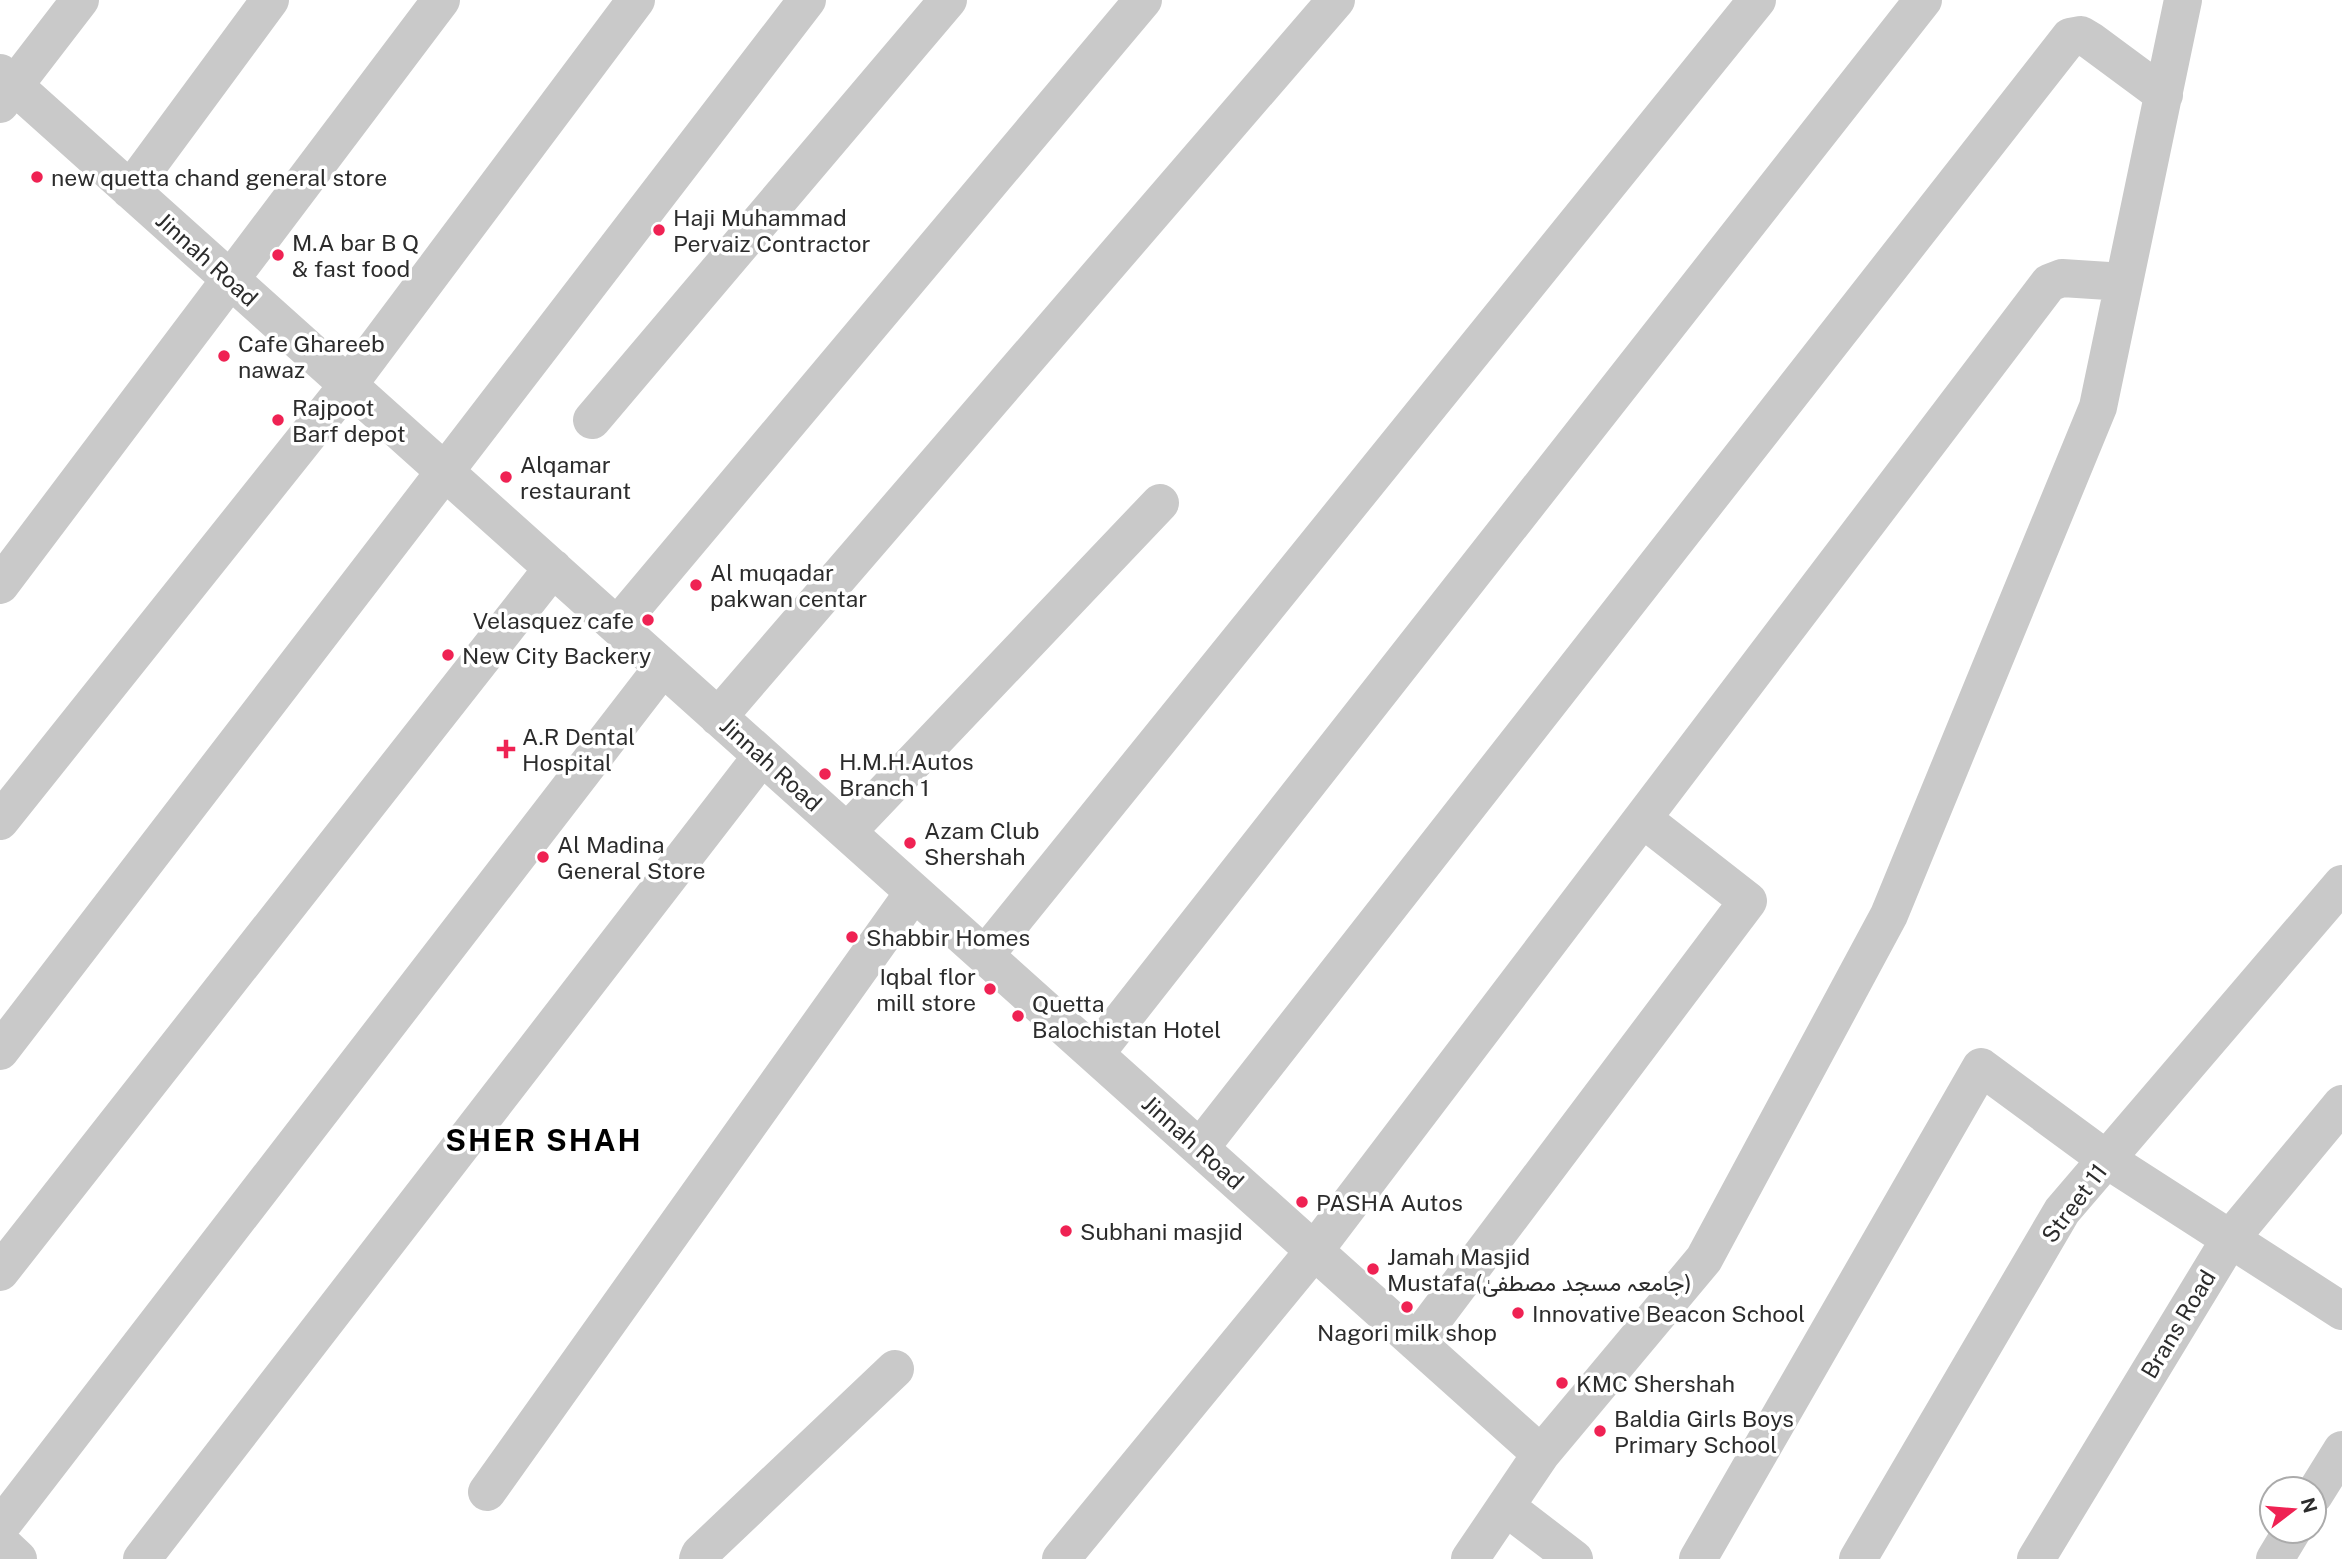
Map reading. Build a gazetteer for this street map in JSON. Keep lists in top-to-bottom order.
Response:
{
  "streets": {
    "street": ["Jinnah Road", "Street 11", "Brans Road"]
  },
  "districts": ["SHER SHAH"],
  "places": {
    "other": [
      "new quetta chand general store",
      "Haji Muhammad Pervaiz Contractor",
      "M.A bar B Q & fast food",
      "Cafe Ghareeb nawaz",
      "Rajpoot Barf depot",
      "Alqamar restaurant",
      "Al muqadar pakwan centar",
      "Velasquez cafe",
      "New City Backery",
      "H.M.H.Autos Branch 1",
      "Azam Club Shershah",
      "Al Madina General Store",
      "Shabbir Homes",
      "Iqbal flor mill store",
      "Quetta Balochistan Hotel",
      "PASHA Autos",
      "Subhani masjid",
      "Jamah Masjid Mustafa(جامعہ مسجد مصطفیٰ)",
      "Nagori milk shop",
      "Innovative Beacon School",
      "KMC Shershah",
      "Baldia Girls Boys Primary School"
    ],
    "health": ["A.R Dental Hospital"]
  },
  "north": "right"
}
